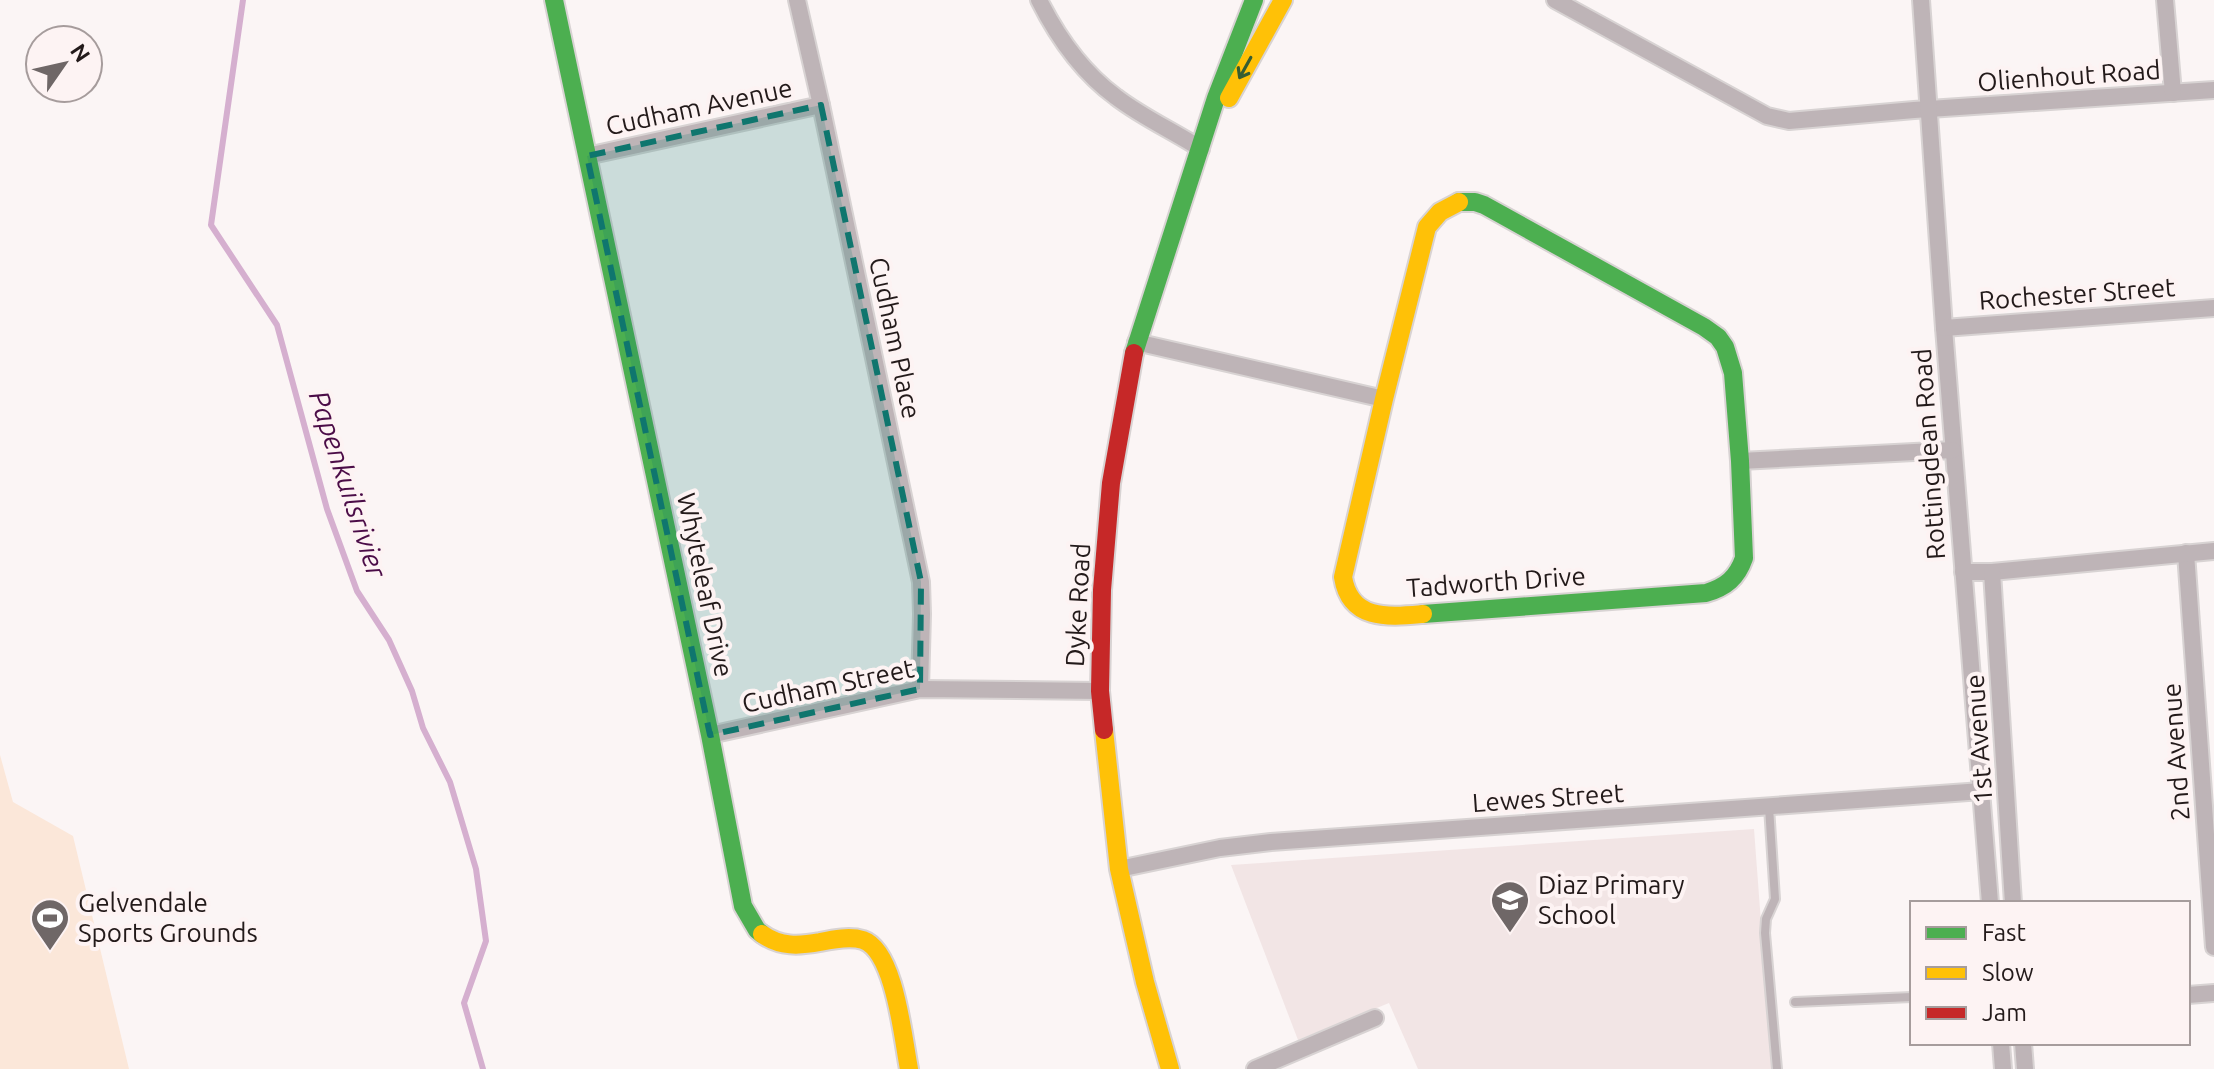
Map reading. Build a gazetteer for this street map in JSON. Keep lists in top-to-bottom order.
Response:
{
  "streets": {
    "street": [
      "Olienhout Road",
      "Cudham Avenue",
      "Rochester Street",
      "Cudham Place",
      "Rottingdean Road",
      "Tadworth Drive",
      "Whyteleaf Drive",
      "Dyke Road",
      "Cudham Street",
      "1st Avenue",
      "2nd Avenue",
      "Lewes Street"
    ]
  },
  "crossings": [
    ["Olienhout Road", "Rottingdean Road"],
    ["Cudham Avenue", "Cudham Place"],
    ["Cudham Avenue", "Whyteleaf Drive"],
    ["Rochester Street", "Rottingdean Road"],
    ["Cudham Place", "Cudham Street"],
    ["Rottingdean Road", "Lewes Street"],
    ["Whyteleaf Drive", "Cudham Street"],
    ["Dyke Road", "Cudham Street"],
    ["Dyke Road", "Lewes Street"]
  ],
  "water": ["Papenkuilsrivier"],
  "places": {
    "school or university": ["Diaz Primary School"],
    "sports": ["Gelvendale Sports Grounds"]
  },
  "legend": ["Fast", "Slow", "Jam"],
  "north": "top right"
}
